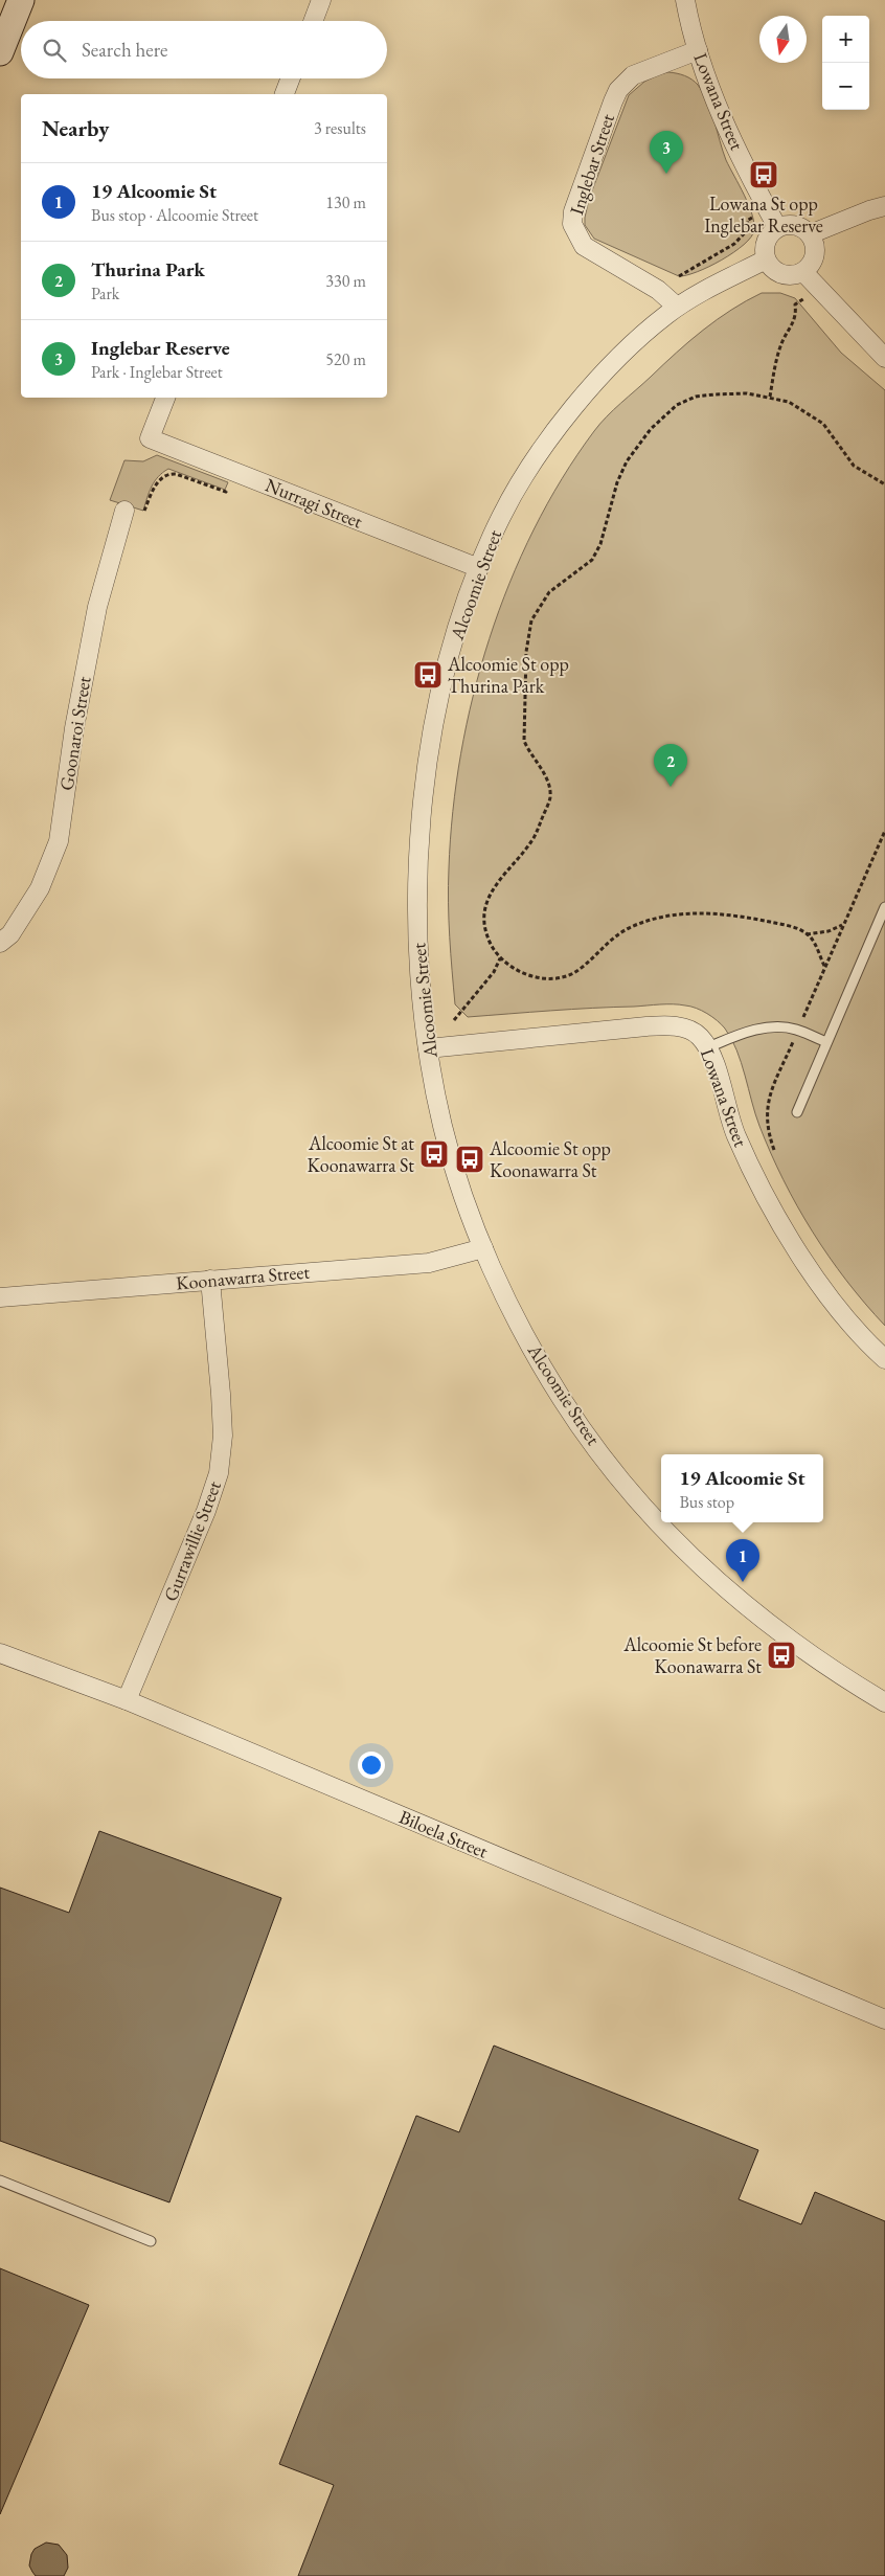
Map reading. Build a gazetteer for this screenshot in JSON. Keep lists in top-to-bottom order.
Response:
{
  "streets": {
    "street": [
      "Lowana Street",
      "Inglebar Street",
      "Nurragi Street",
      "Alcoomie Street",
      "Goonaroi Street",
      "Koonawarra Street",
      "Gurrawillie Street",
      "Biloela Street"
    ]
  },
  "crossings": [
    ["Lowana Street", "Inglebar Street"],
    ["Lowana Street", "Alcoomie Street"],
    ["Inglebar Street", "Alcoomie Street"],
    ["Nurragi Street", "Alcoomie Street"],
    ["Alcoomie Street", "Koonawarra Street"],
    ["Koonawarra Street", "Gurrawillie Street"],
    ["Gurrawillie Street", "Biloela Street"]
  ],
  "places": {
    "bus stop": [
      "Lowana St opp Inglebar Reserve",
      "Alcoomie St opp Thurina Park",
      "Alcoomie St at Koonawarra St",
      "Alcoomie St opp Koonawarra St",
      "Alcoomie St before Koonawarra St"
    ]
  },
  "north": "bottom",
  "page": {
    "map_buttons": ["+", "−"],
    "search": "Search here",
    "heading": ["Nearby", "3 results"],
    "pins": ["3", "2", "1"],
    "list": [
      {
        "mark": "1",
        "name": "19 Alcoomie St",
        "note": "Bus stop · Alcoomie Street",
        "value": "130 m"
      },
      {
        "mark": "2",
        "name": "Thurina Park",
        "note": "Park",
        "value": "330 m"
      },
      {
        "mark": "3",
        "name": "Inglebar Reserve",
        "note": "Park · Inglebar Street",
        "value": "520 m"
      }
    ],
    "popup": ["19 Alcoomie St", "Bus stop"]
  }
}
